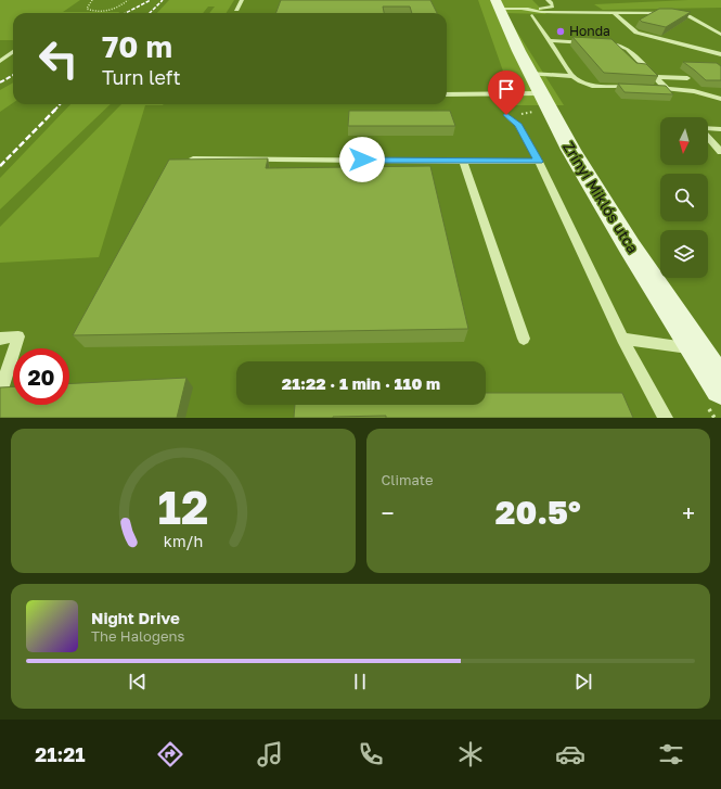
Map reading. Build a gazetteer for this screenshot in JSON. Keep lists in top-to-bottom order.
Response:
{
  "streets": {
    "main road": ["Zrínyi Miklós utca"]
  },
  "places": ["Honda"],
  "north": "bottom",
  "page": {
    "turn": ["70 m", "Turn left"],
    "limit": "20",
    "trip": "21:22 · 1 min · 110 m",
    "tile": "Climate",
    "heat": ["−", "20.5°", "+"],
    "song": ["Night Drive", "The Halogens"],
    "tabs": "21:21",
    "gauge": ["12", "km/h"]
  }
}
